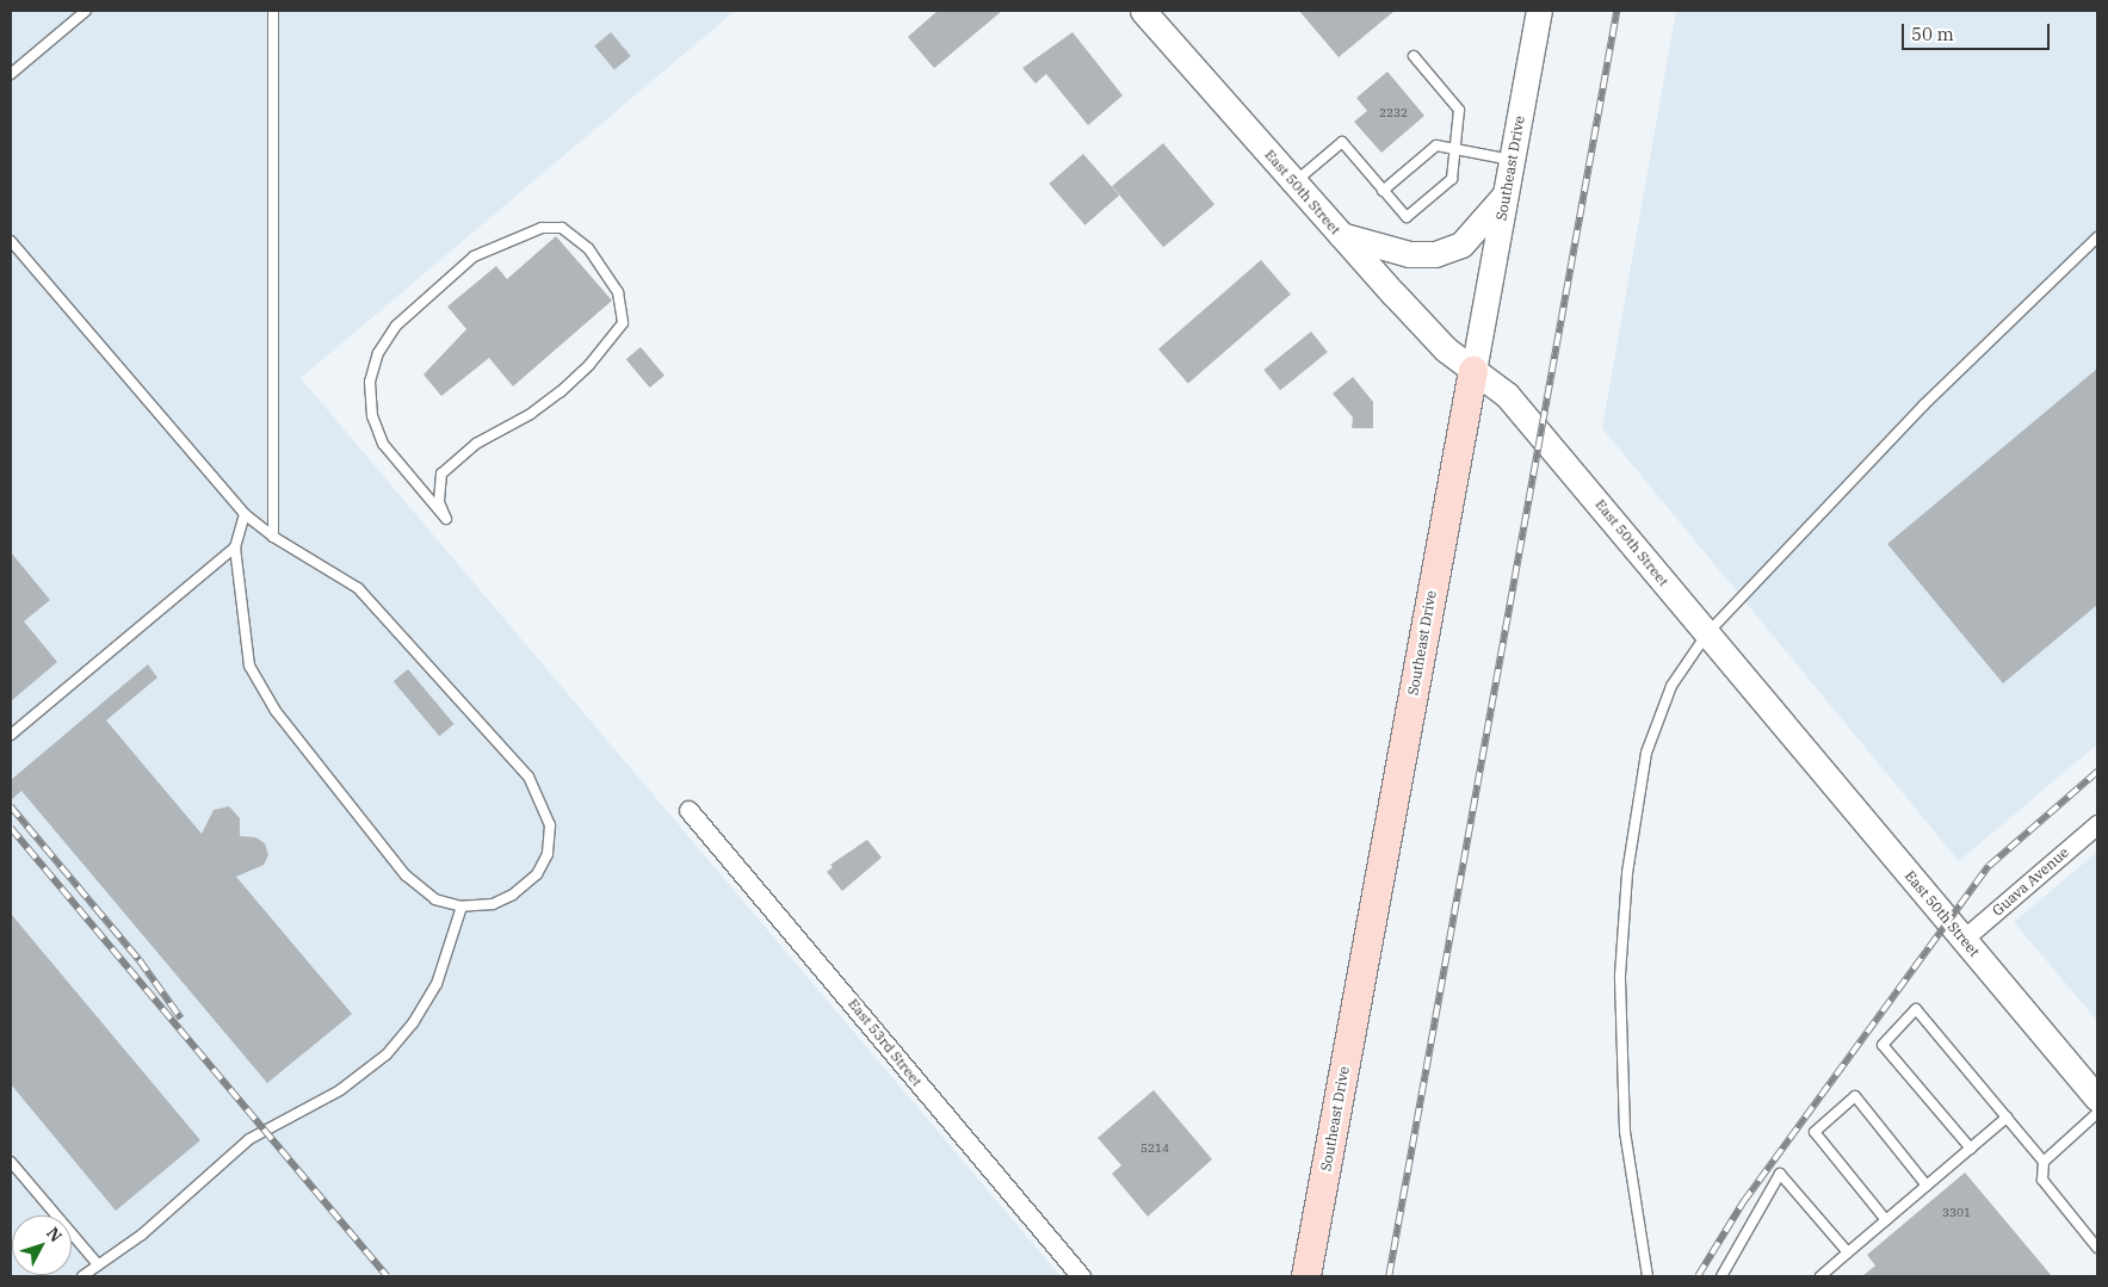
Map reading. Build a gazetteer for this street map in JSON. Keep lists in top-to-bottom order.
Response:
{
  "streets": {
    "main road": ["Southeast Drive", "East 50th Street"],
    "street": ["Guava Avenue", "East 53rd Street"]
  },
  "crossings": [
    ["Southeast Drive", "East 50th Street"],
    ["East 50th Street", "Guava Avenue"]
  ],
  "house_numbers": ["2232", "5214", "3301"],
  "scale_bar": "50 m",
  "north": "top right"
}
